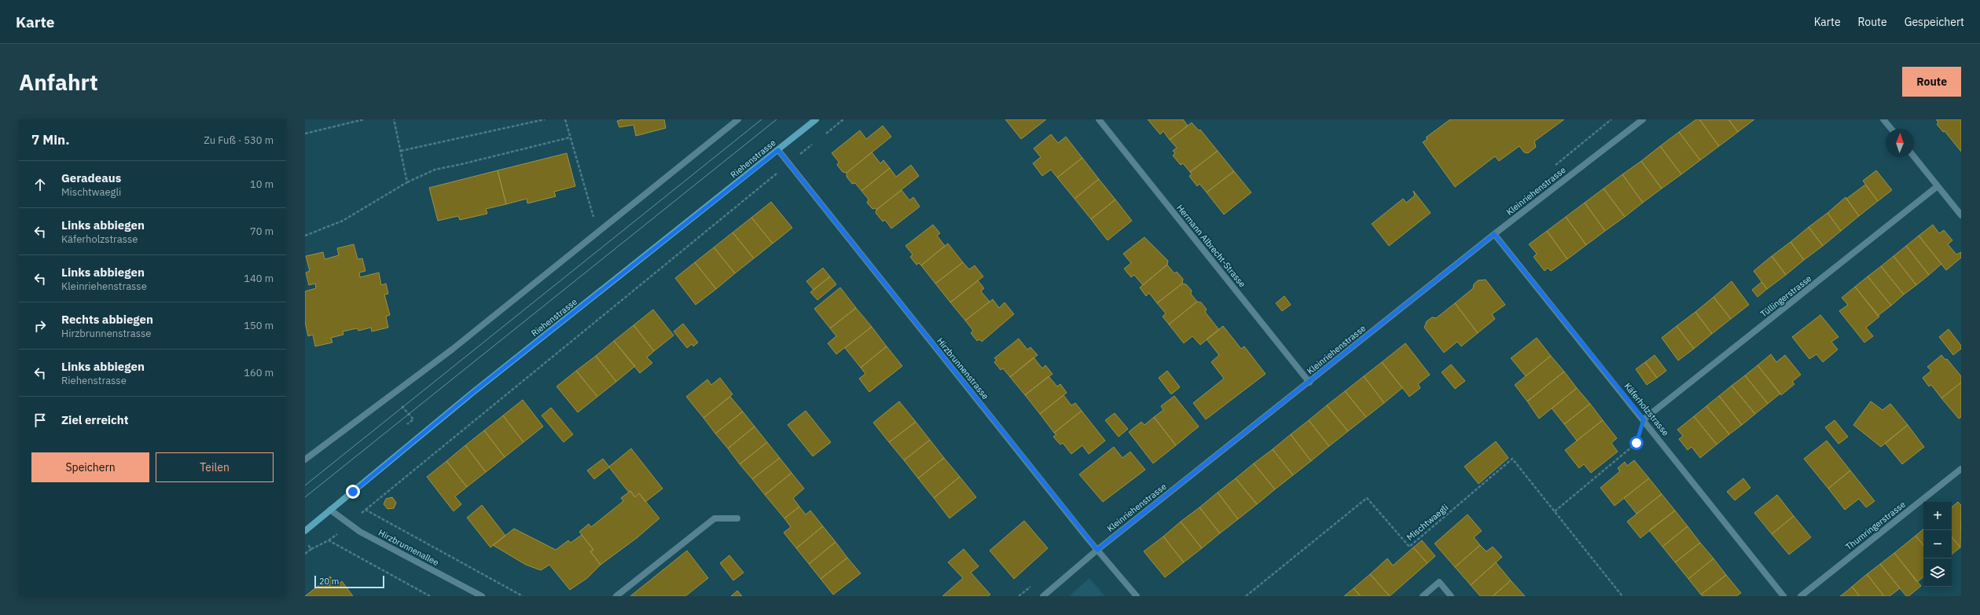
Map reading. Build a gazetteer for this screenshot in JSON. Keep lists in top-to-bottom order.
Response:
{
  "streets": {
    "main road": ["Riehenstrasse"],
    "street": [
      "Kleinriehenstrasse",
      "Hermann Albrecht-Strasse",
      "Tüllingerstrasse",
      "Hirzbrunnenstrasse",
      "Käferholzstrasse",
      "Thumringerstrasse",
      "Hirzbrunnenallee"
    ],
    "path": ["Mischtwaegli"]
  },
  "crossings": [
    ["Riehenstrasse", "Hirzbrunnenstrasse"],
    ["Riehenstrasse", "Hirzbrunnenallee"],
    ["Kleinriehenstrasse", "Hermann Albrecht-Strasse"],
    ["Kleinriehenstrasse", "Hirzbrunnenstrasse"],
    ["Kleinriehenstrasse", "Käferholzstrasse"],
    ["Tüllingerstrasse", "Käferholzstrasse"]
  ],
  "scale_bar": "20 m",
  "north": "top",
  "page": {
    "header": "Karte",
    "nav": ["Karte", "Route", "Gespeichert"],
    "buttons": [
      "Route",
      ["Speichern", "Teilen"]
    ],
    "title": "Anfahrt",
    "heading": ["7 Min.", "Zu Fuß · 530 m"],
    "list": [
      ["Geradeaus", "Mischtwaegli", "10 m"],
      ["Links abbiegen", "Käferholzstrasse", "70 m"],
      ["Links abbiegen", "Kleinriehenstrasse", "140 m"],
      ["Rechts abbiegen", "Hirzbrunnenstrasse", "150 m"],
      ["Links abbiegen", "Riehenstrasse", "160 m"],
      "Ziel erreicht"
    ],
    "map_buttons": ["+", "−"],
    "scale": "20 m"
  }
}
